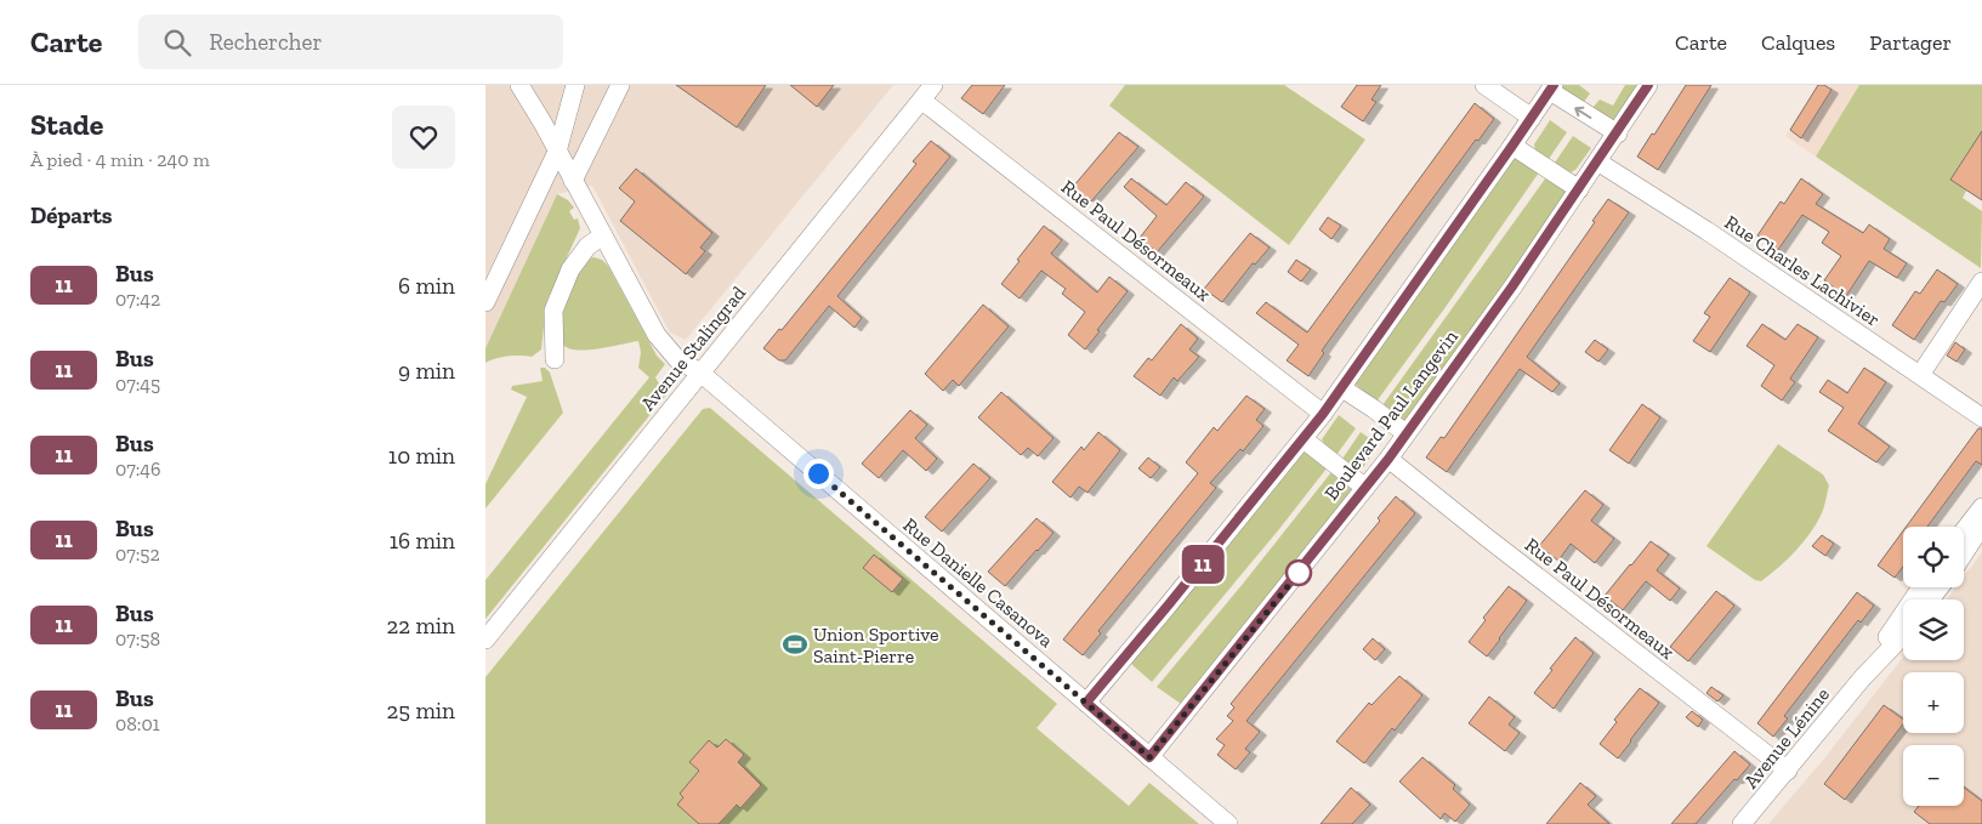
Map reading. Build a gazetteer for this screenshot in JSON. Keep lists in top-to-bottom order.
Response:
{
  "streets": {
    "street": [
      "Rue Paul Désormeaux",
      "Rue Charles Lachivier",
      "Avenue Stalingrad",
      "Boulevard Paul Langevin",
      "Rue Danielle Casanova",
      "Avenue Lénine"
    ]
  },
  "crossings": [
    ["Rue Paul Désormeaux", "Avenue Stalingrad"],
    ["Rue Paul Désormeaux", "Boulevard Paul Langevin"],
    ["Rue Paul Désormeaux", "Avenue Lénine"],
    ["Rue Charles Lachivier", "Boulevard Paul Langevin"],
    ["Avenue Stalingrad", "Rue Danielle Casanova"],
    ["Boulevard Paul Langevin", "Rue Danielle Casanova"]
  ],
  "places": {
    "sports": ["Union Sportive Saint-Pierre"]
  },
  "lines": ["bus line 11"],
  "page": {
    "header": "Carte",
    "search": "Rechercher",
    "nav": ["Carte", "Calques", "Partager"],
    "heading": [
      ["Stade", "À pied · 4 min · 240 m"],
      "Départs"
    ],
    "on_map": "11",
    "list": [
      {
        "mark": "11",
        "name": "Bus",
        "note": "07:42",
        "value": "6 min"
      },
      {
        "mark": "11",
        "name": "Bus",
        "note": "07:45",
        "value": "9 min"
      },
      {
        "mark": "11",
        "name": "Bus",
        "note": "07:46",
        "value": "10 min"
      },
      {
        "mark": "11",
        "name": "Bus",
        "note": "07:52",
        "value": "16 min"
      },
      {
        "mark": "11",
        "name": "Bus",
        "note": "07:58",
        "value": "22 min"
      },
      {
        "mark": "11",
        "name": "Bus",
        "note": "08:01",
        "value": "25 min"
      }
    ],
    "map_buttons": ["+", "−"]
  }
}
